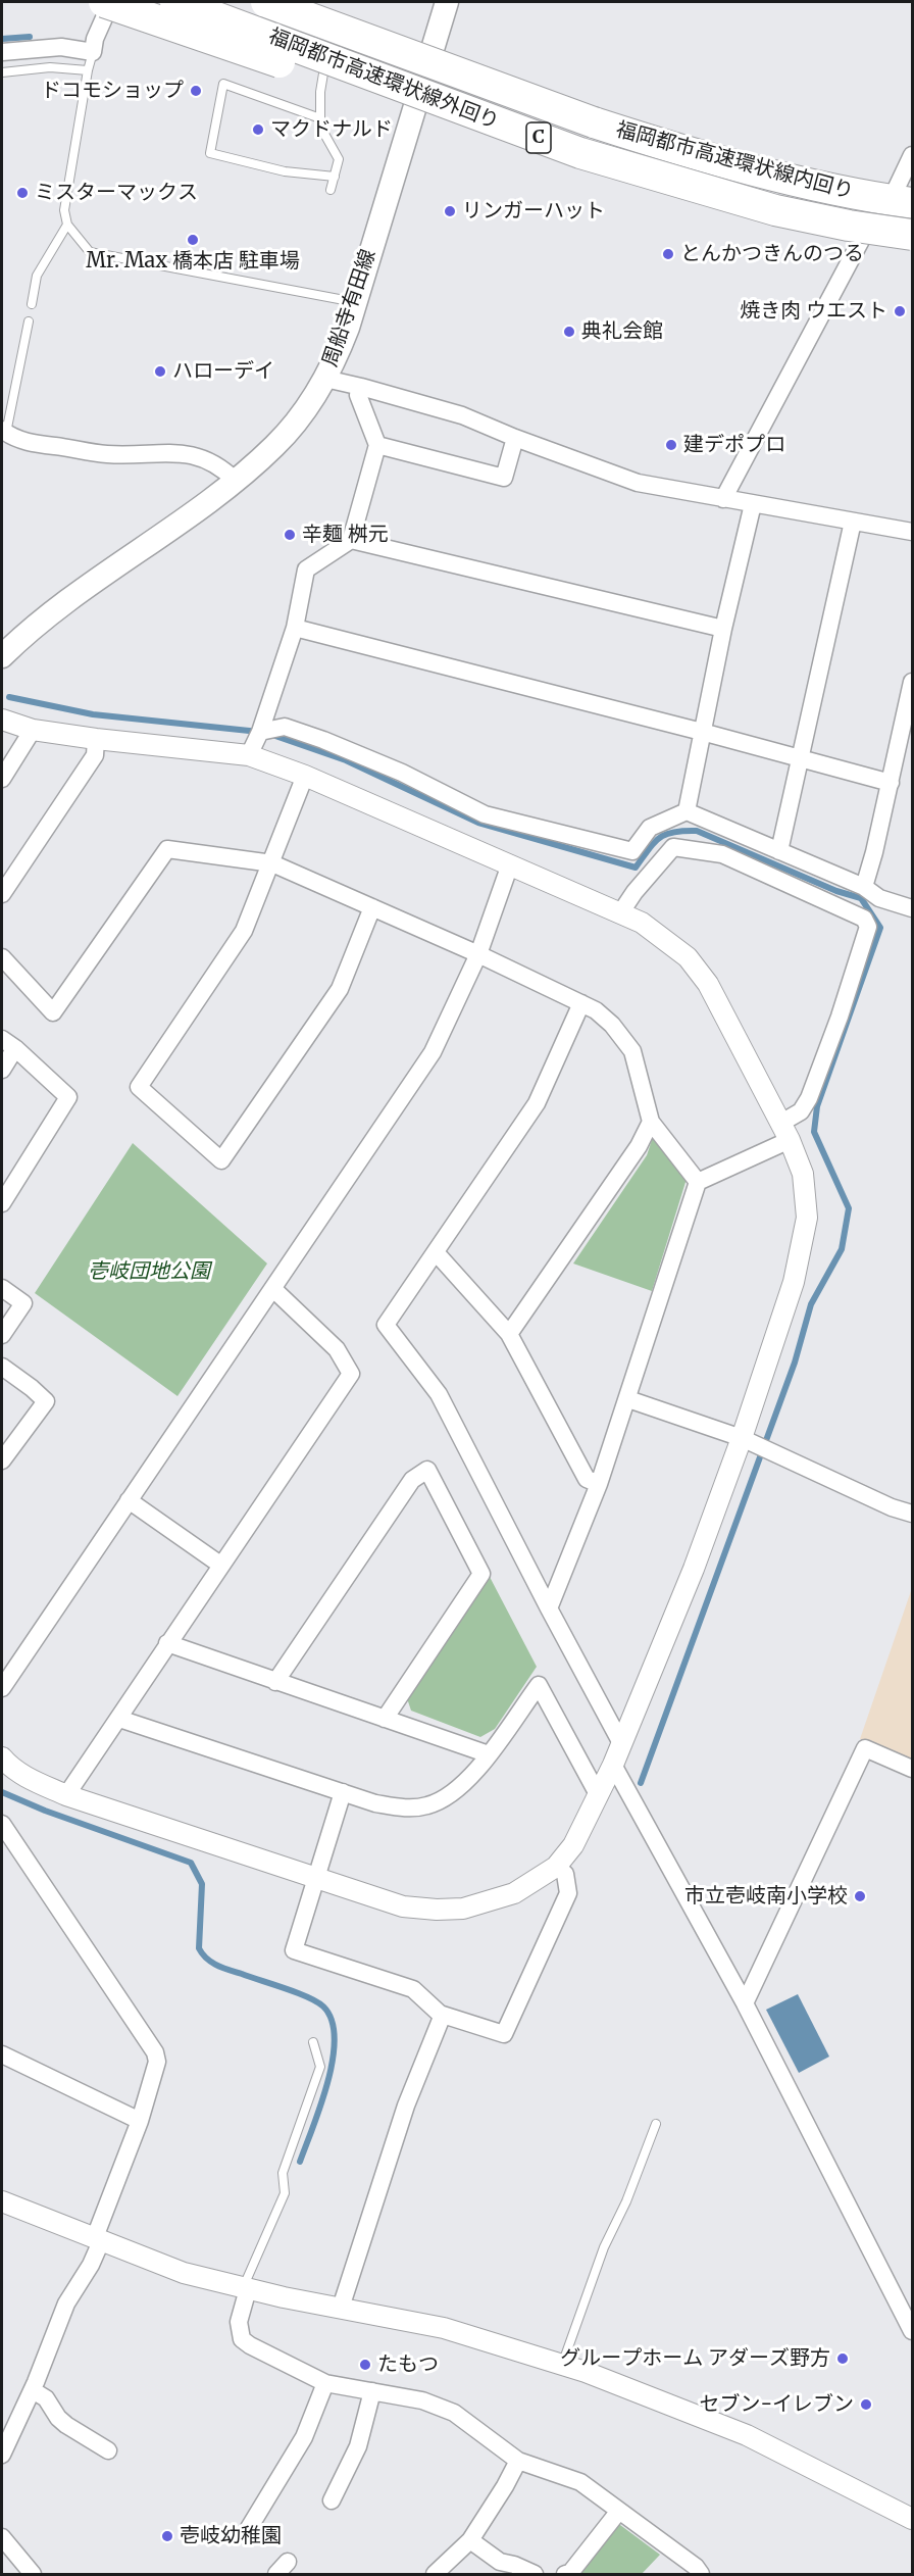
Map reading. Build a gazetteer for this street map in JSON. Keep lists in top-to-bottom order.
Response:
{
  "streets": {
    "highway": ["福岡都市高速環状線外回り", "C", "福岡都市高速環状線内回り"],
    "main road": ["周船寺有田線"]
  },
  "parks": ["壱岐団地公園"],
  "places": [
    "ドコモショップ",
    "マクドナルド",
    "ミスターマックス",
    "リンガーハット",
    "Mr. Max 橋本店 駐車場",
    "とんかつきんのつる",
    "焼き肉 ウエスト",
    "典礼会館",
    "ハローデイ",
    "建デポプロ",
    "辛麺 桝元",
    "市立壱岐南小学校",
    "グループホーム アダーズ野方",
    "たもつ",
    "セブン-イレブン",
    "壱岐幼稚園"
  ]
}
